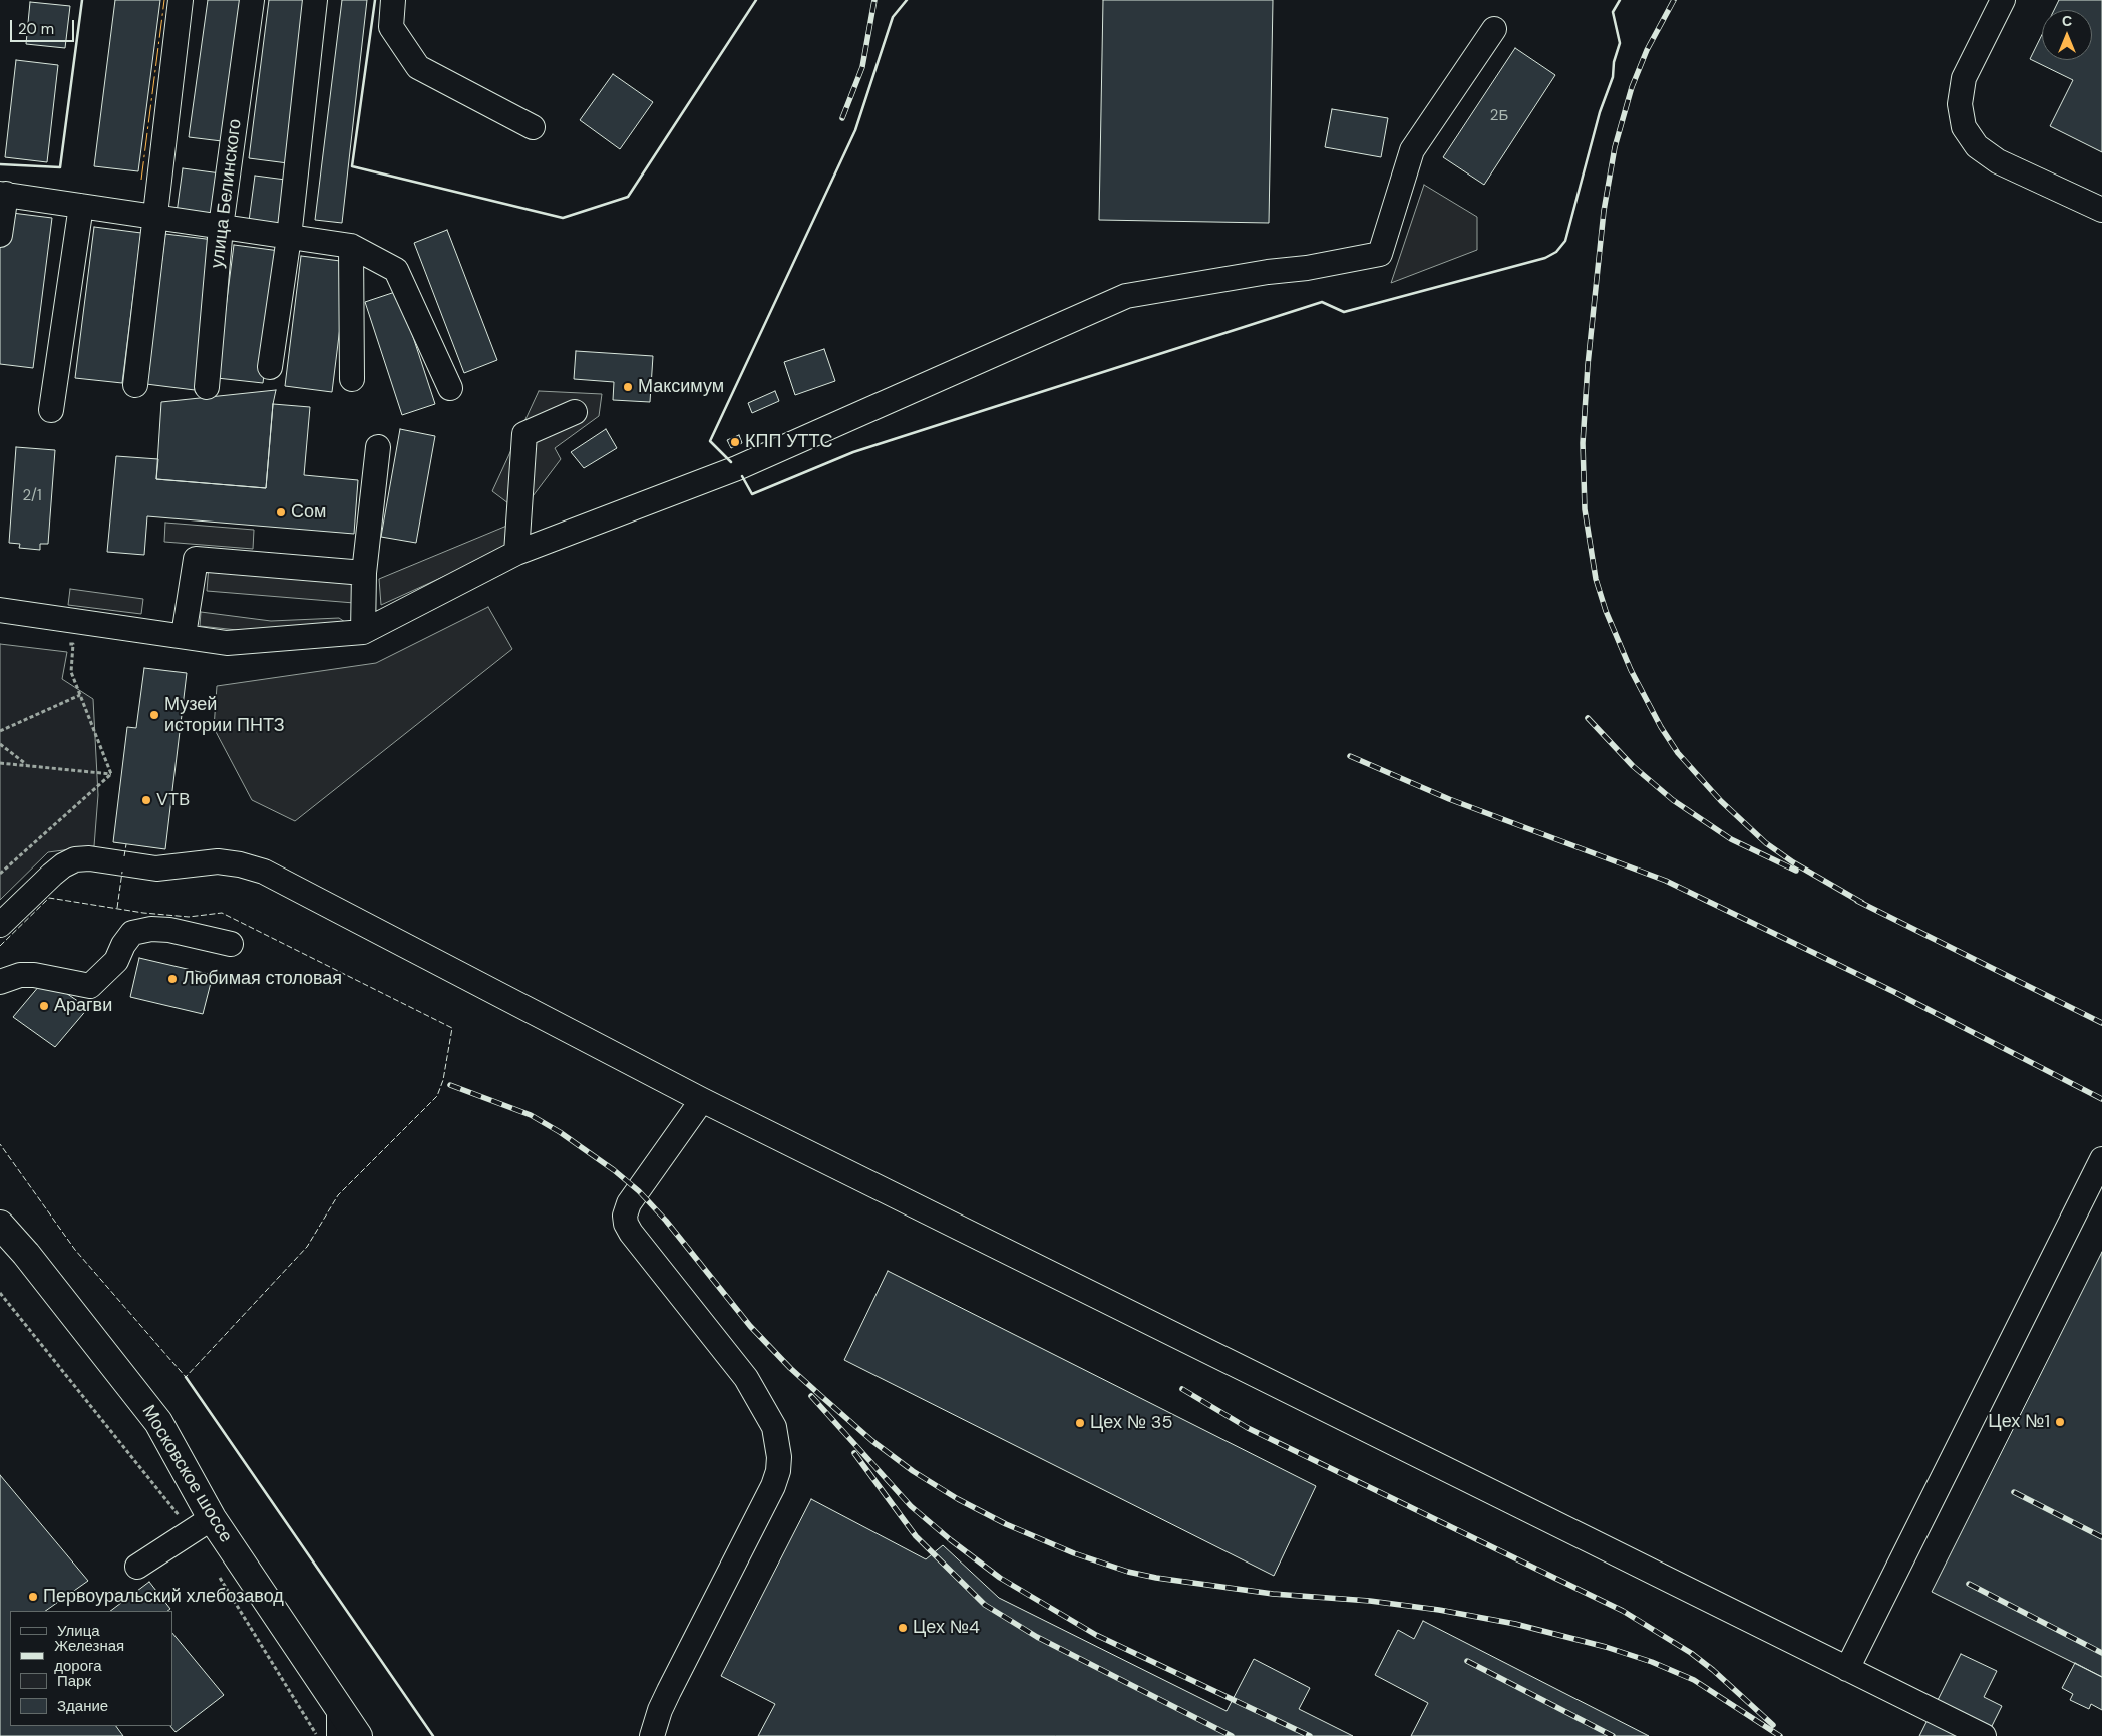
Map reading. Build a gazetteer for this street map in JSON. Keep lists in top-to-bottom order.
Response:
{
  "streets": {
    "main road": ["Московское шоссе"],
    "street": ["улица Белинского"]
  },
  "places": [
    "Максимум",
    "КПП УТТС",
    "Сом",
    "Музей истории ПНТЗ",
    "VTB",
    "Любимая столовая",
    "Арагви",
    "Цех №1",
    "Цех № 35",
    "Первоуральский хлебозавод",
    "Цех №4"
  ],
  "house_numbers": ["2Б", "2/1"],
  "legend": [
    "Улица",
    "Железная дорога",
    "Парк",
    "Здание"
  ],
  "scale_bar": "20 m",
  "north": "top"
}
